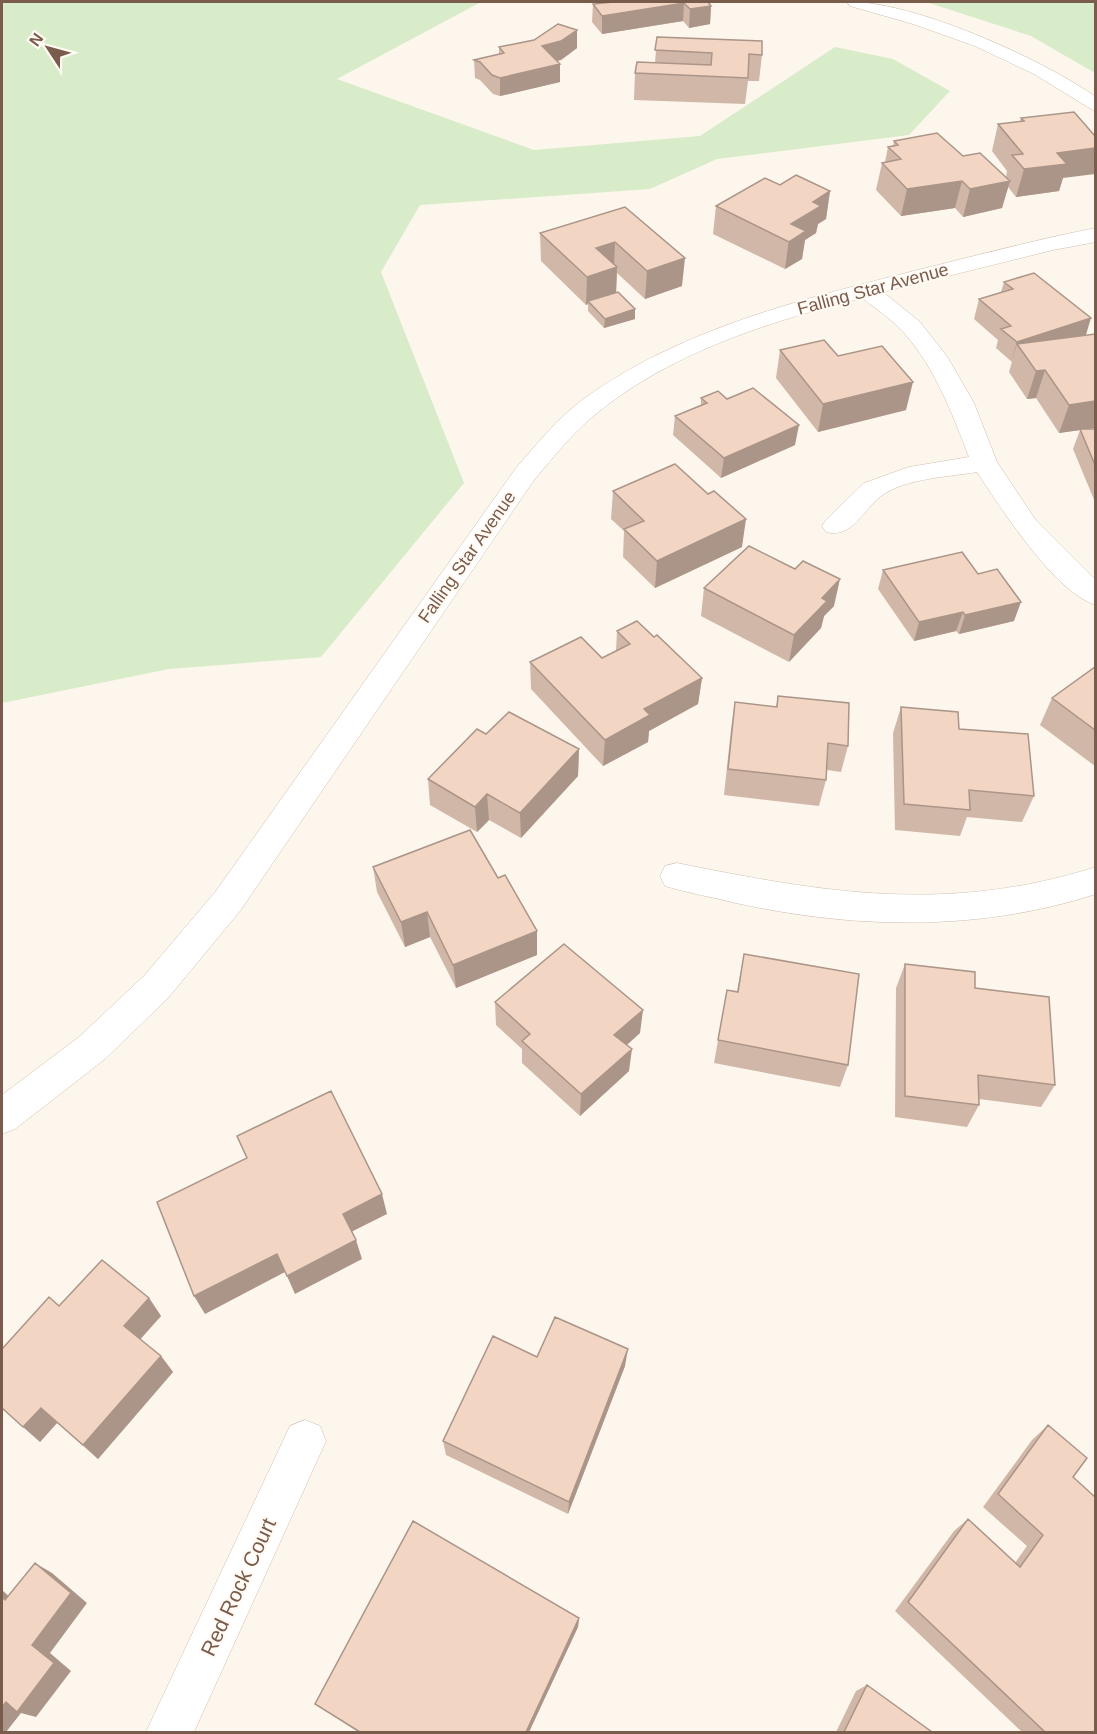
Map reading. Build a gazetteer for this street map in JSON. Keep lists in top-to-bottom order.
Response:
{
  "streets": {
    "street": ["Falling Star Avenue", "Red Rock Court"]
  },
  "north": "top left"
}
